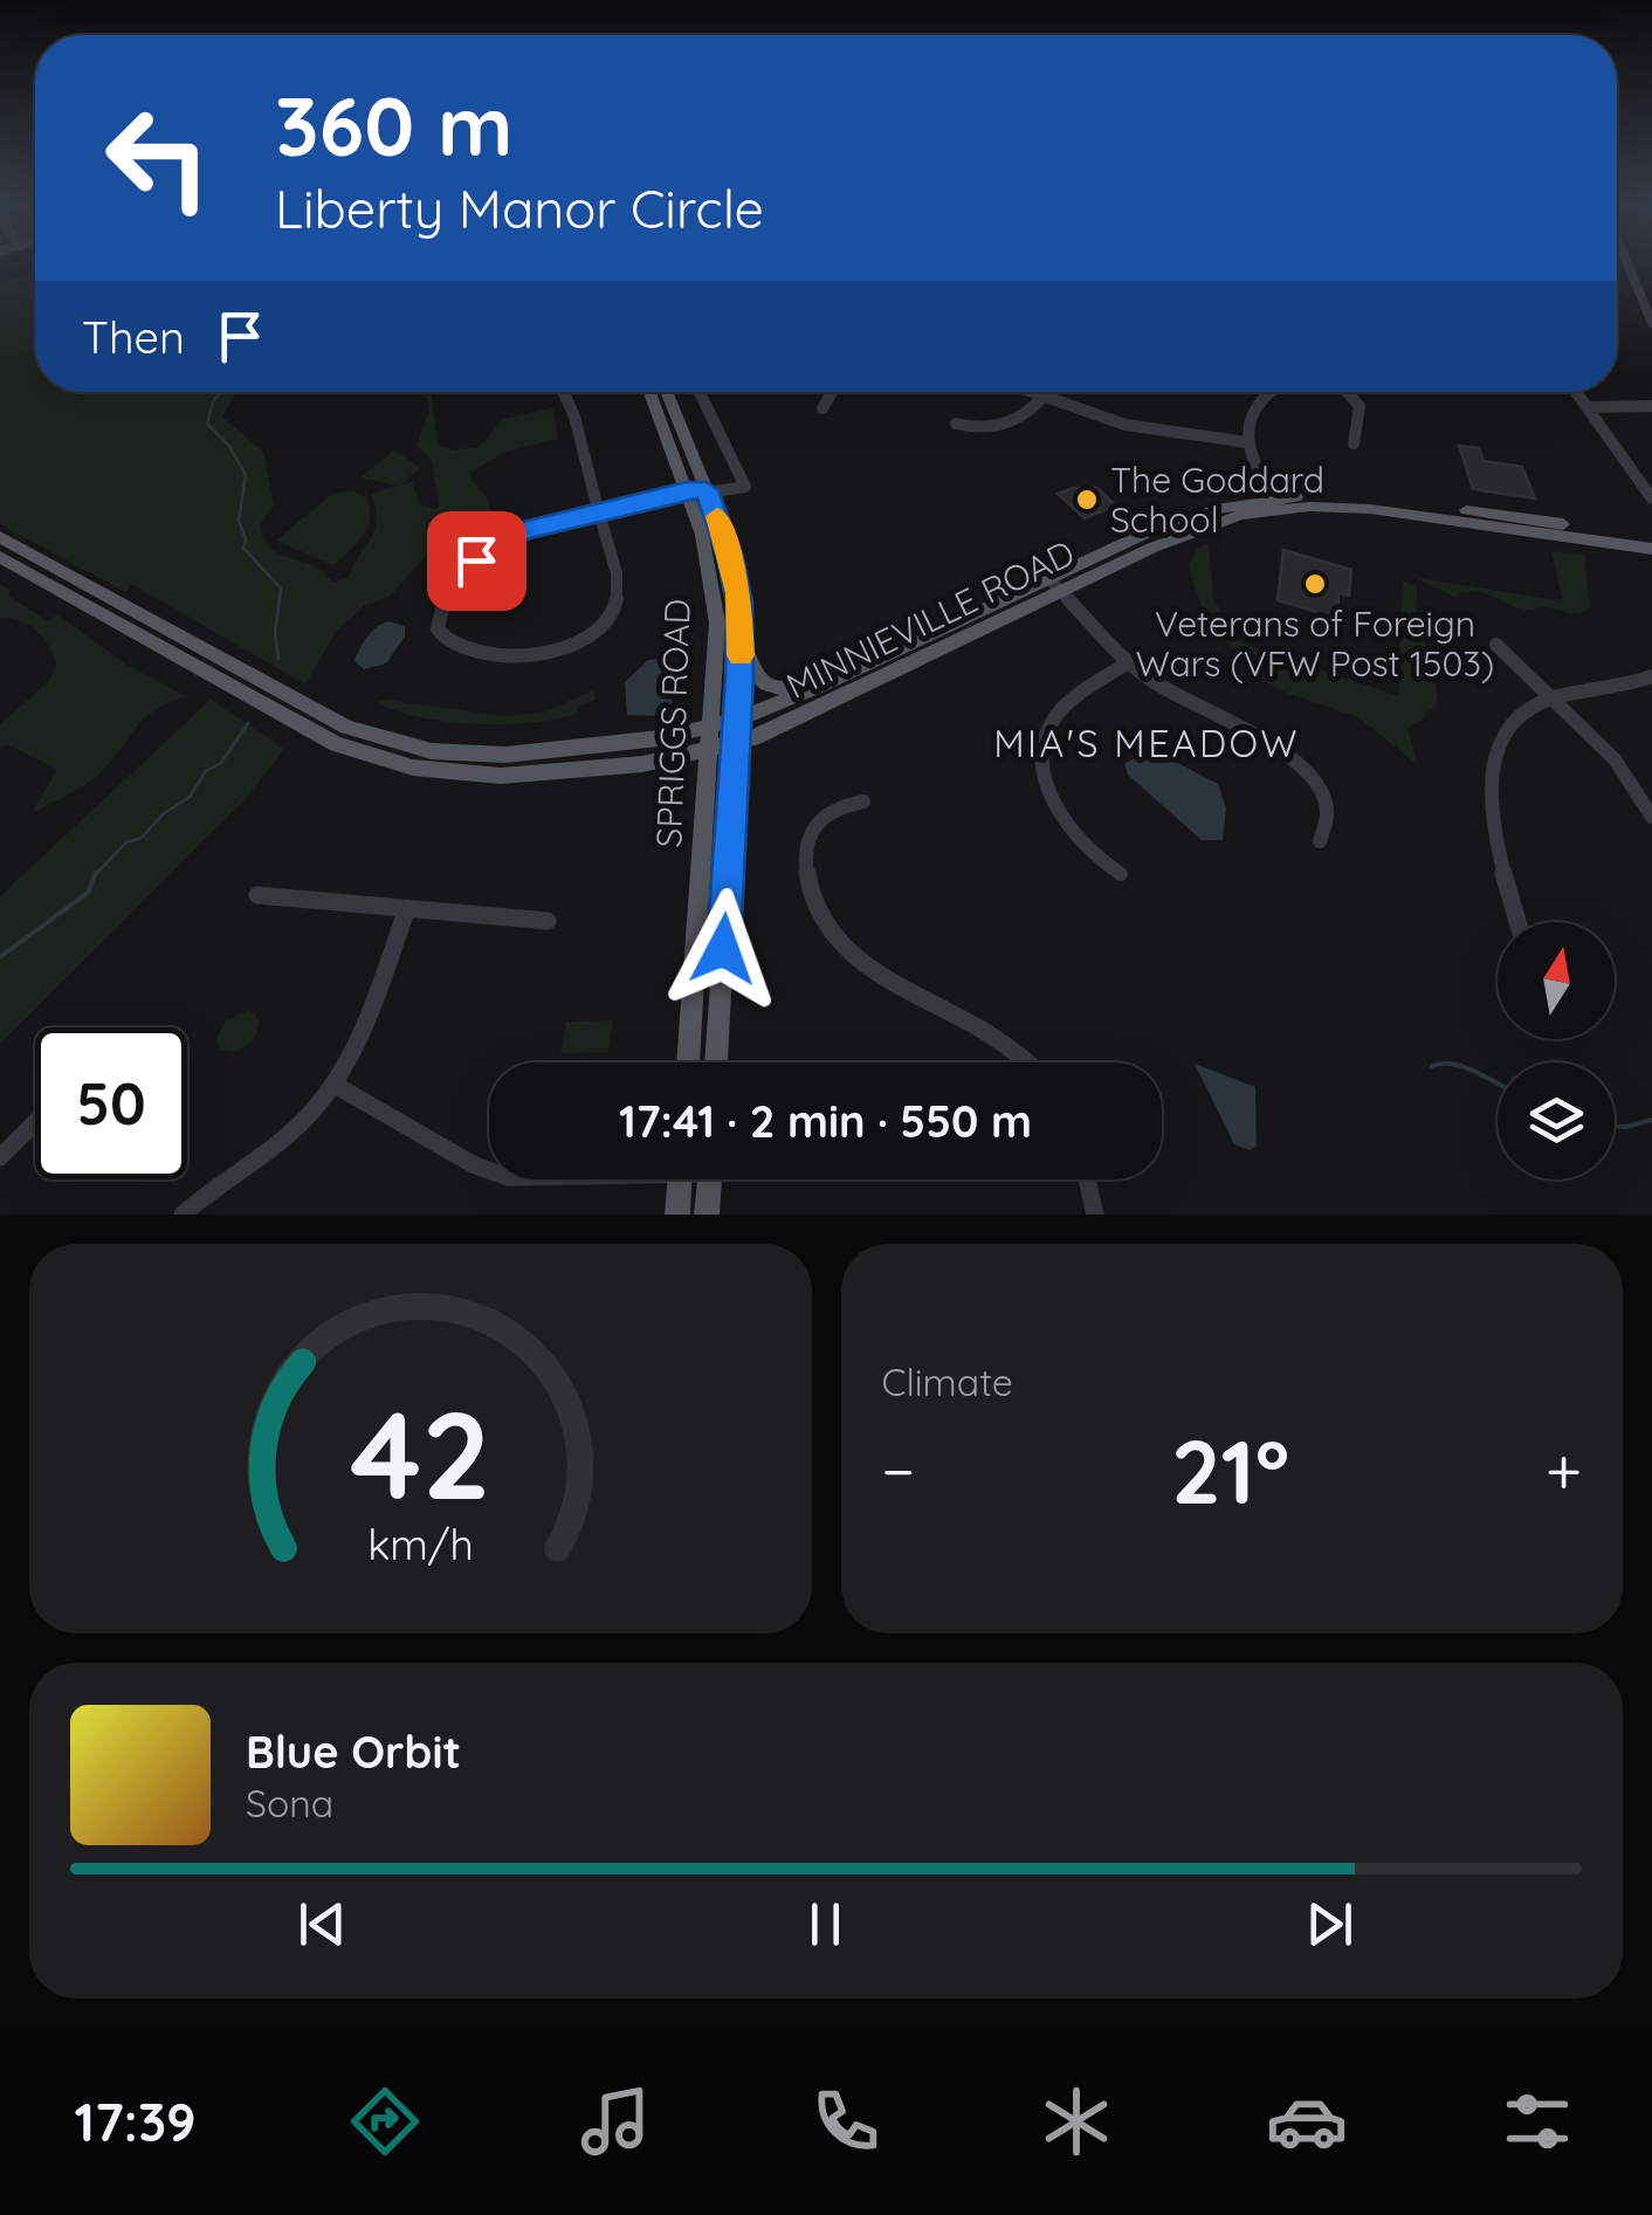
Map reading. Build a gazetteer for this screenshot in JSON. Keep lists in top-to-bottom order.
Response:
{
  "streets": {
    "main road": ["MINNIEVILLE ROAD", "SPRIGGS ROAD"]
  },
  "crossings": [
    ["MINNIEVILLE ROAD", "SPRIGGS ROAD"]
  ],
  "districts": ["MIA'S MEADOW"],
  "places": ["The Goddard School", "Veterans of Foreign Wars (VFW Post 1503)"],
  "north": "top",
  "page": {
    "turn": ["360 m", "Liberty Manor Circle"],
    "then": "Then",
    "limit": "50",
    "trip": "17:41 · 2 min · 550 m",
    "tile": "Climate",
    "heat": ["−", "21°", "+"],
    "song": ["Blue Orbit", "Sona"],
    "tabs": "17:39",
    "gauge": ["42", "km/h"]
  }
}
